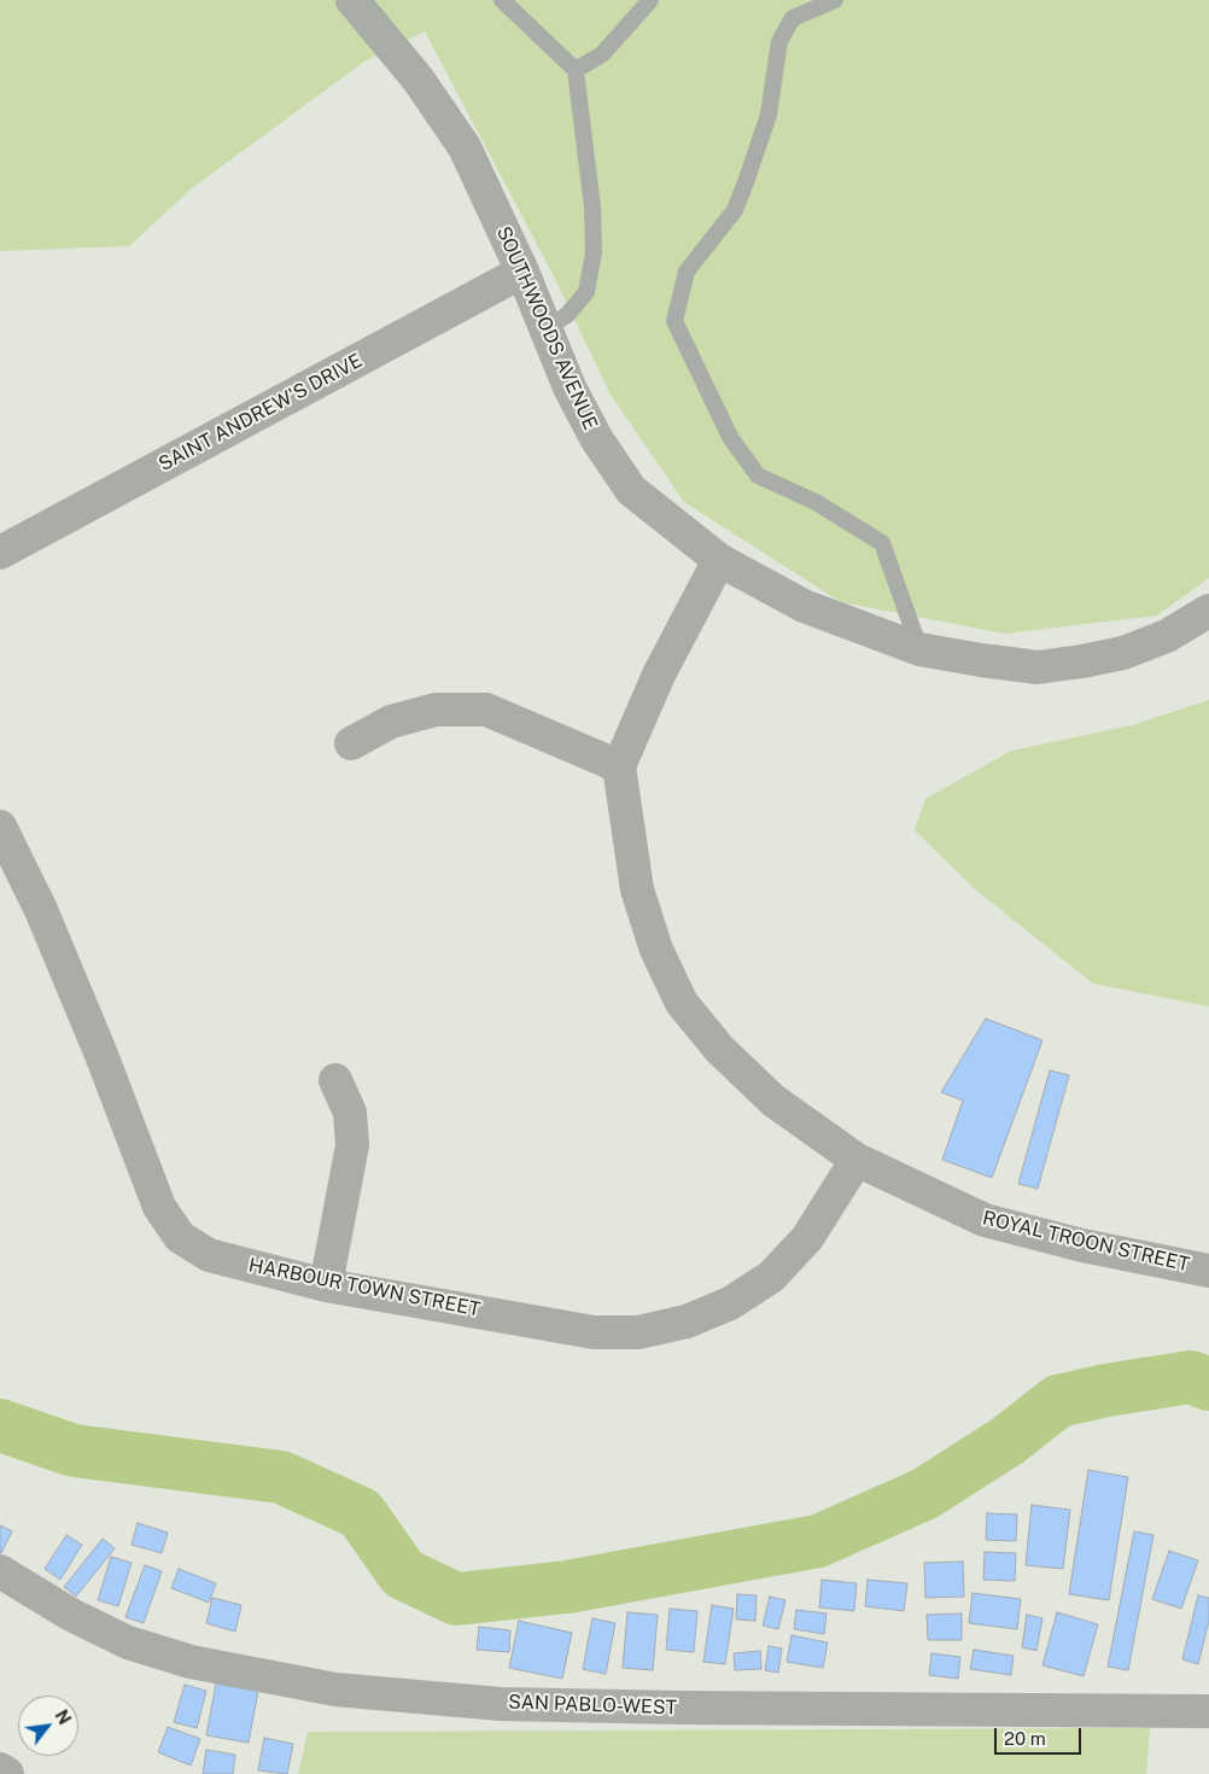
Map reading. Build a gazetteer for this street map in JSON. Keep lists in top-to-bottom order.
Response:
{
  "streets": {
    "street": [
      "SOUTHWOODS AVENUE",
      "SAINT ANDREW'S DRIVE",
      "ROYAL TROON STREET",
      "HARBOUR TOWN STREET",
      "SAN PABLO-WEST"
    ]
  },
  "crossings": [
    ["SOUTHWOODS AVENUE", "SAINT ANDREW'S DRIVE"],
    ["ROYAL TROON STREET", "HARBOUR TOWN STREET"]
  ],
  "scale_bar": "20 m",
  "north": "top right"
}
